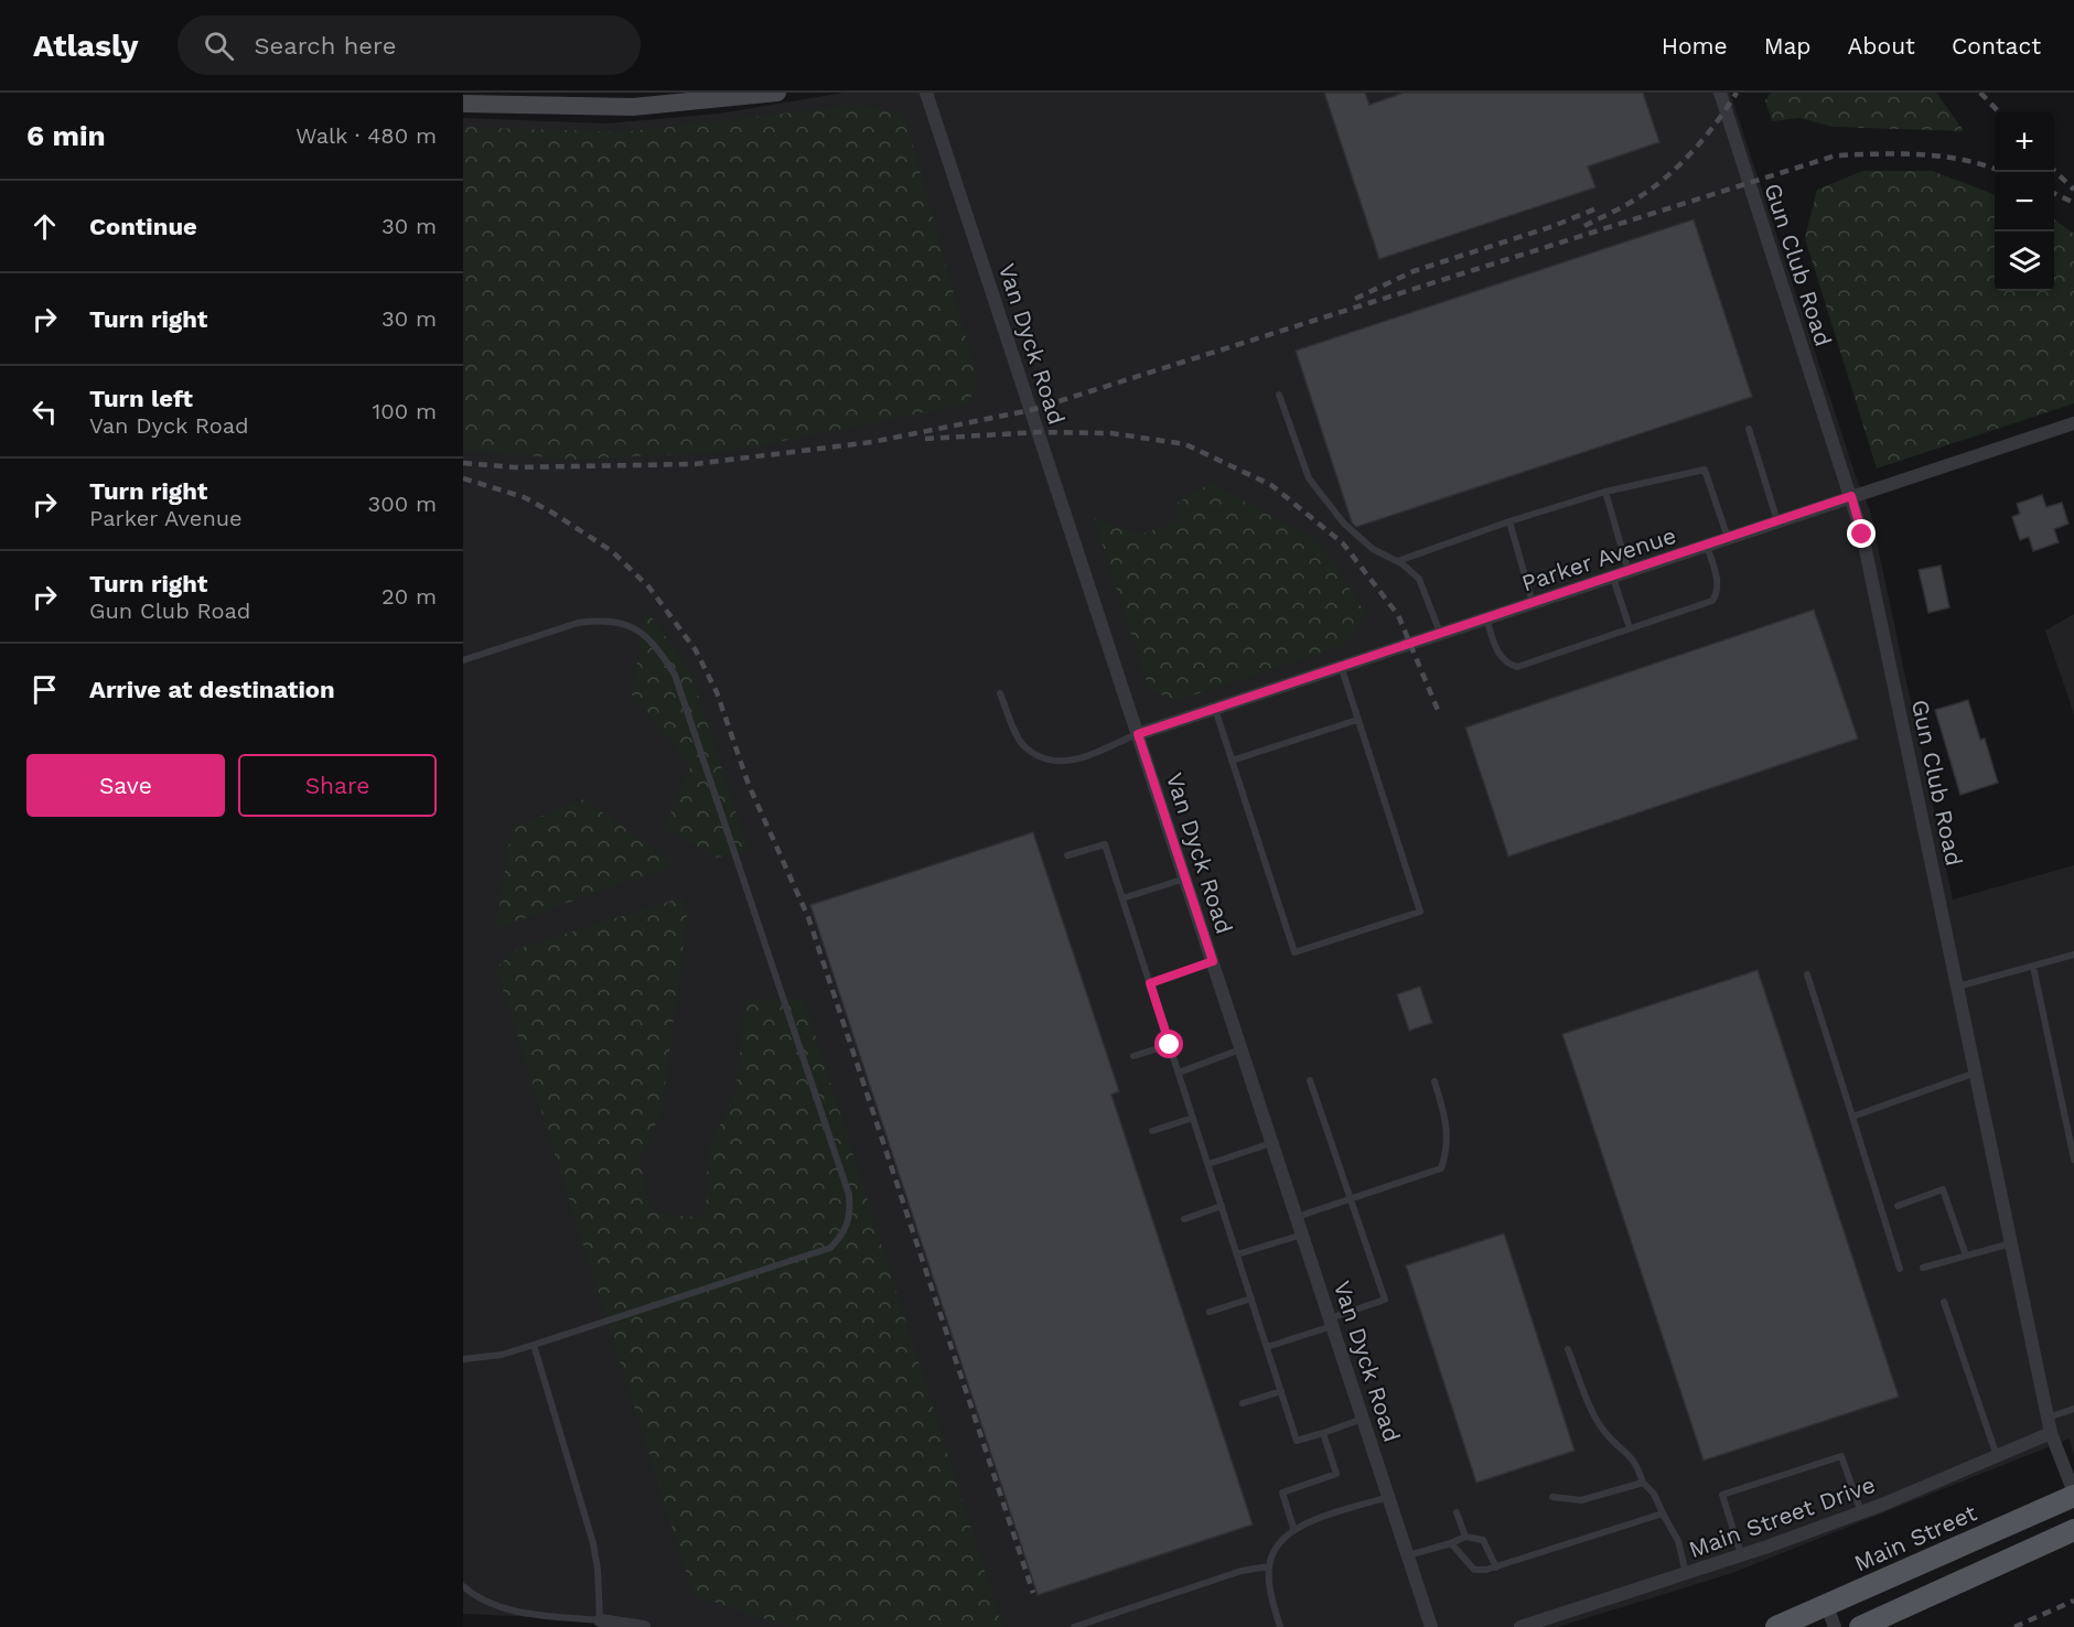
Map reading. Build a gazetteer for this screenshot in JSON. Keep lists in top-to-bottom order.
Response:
{
  "streets": {
    "main road": ["Main Street"],
    "street": [
      "Gun Club Road",
      "Van Dyck Road",
      "Parker Avenue",
      "Main Street Drive"
    ]
  },
  "crossings": [
    ["Gun Club Road", "Parker Avenue"],
    ["Gun Club Road", "Main Street Drive"],
    ["Gun Club Road", "Main Street"],
    ["Van Dyck Road", "Parker Avenue"]
  ],
  "page": {
    "header": "Atlasly",
    "search": "Search here",
    "nav": [
      "Home",
      "Map",
      "About",
      "Contact"
    ],
    "heading": ["6 min", "Walk · 480 m"],
    "map_buttons": ["+", "−"],
    "list": [
      ["Continue", "30 m"],
      ["Turn right", "30 m"],
      ["Turn left", "Van Dyck Road", "100 m"],
      ["Turn right", "Parker Avenue", "300 m"],
      ["Turn right", "Gun Club Road", "20 m"],
      "Arrive at destination"
    ],
    "buttons": ["Save", "Share"]
  }
}
